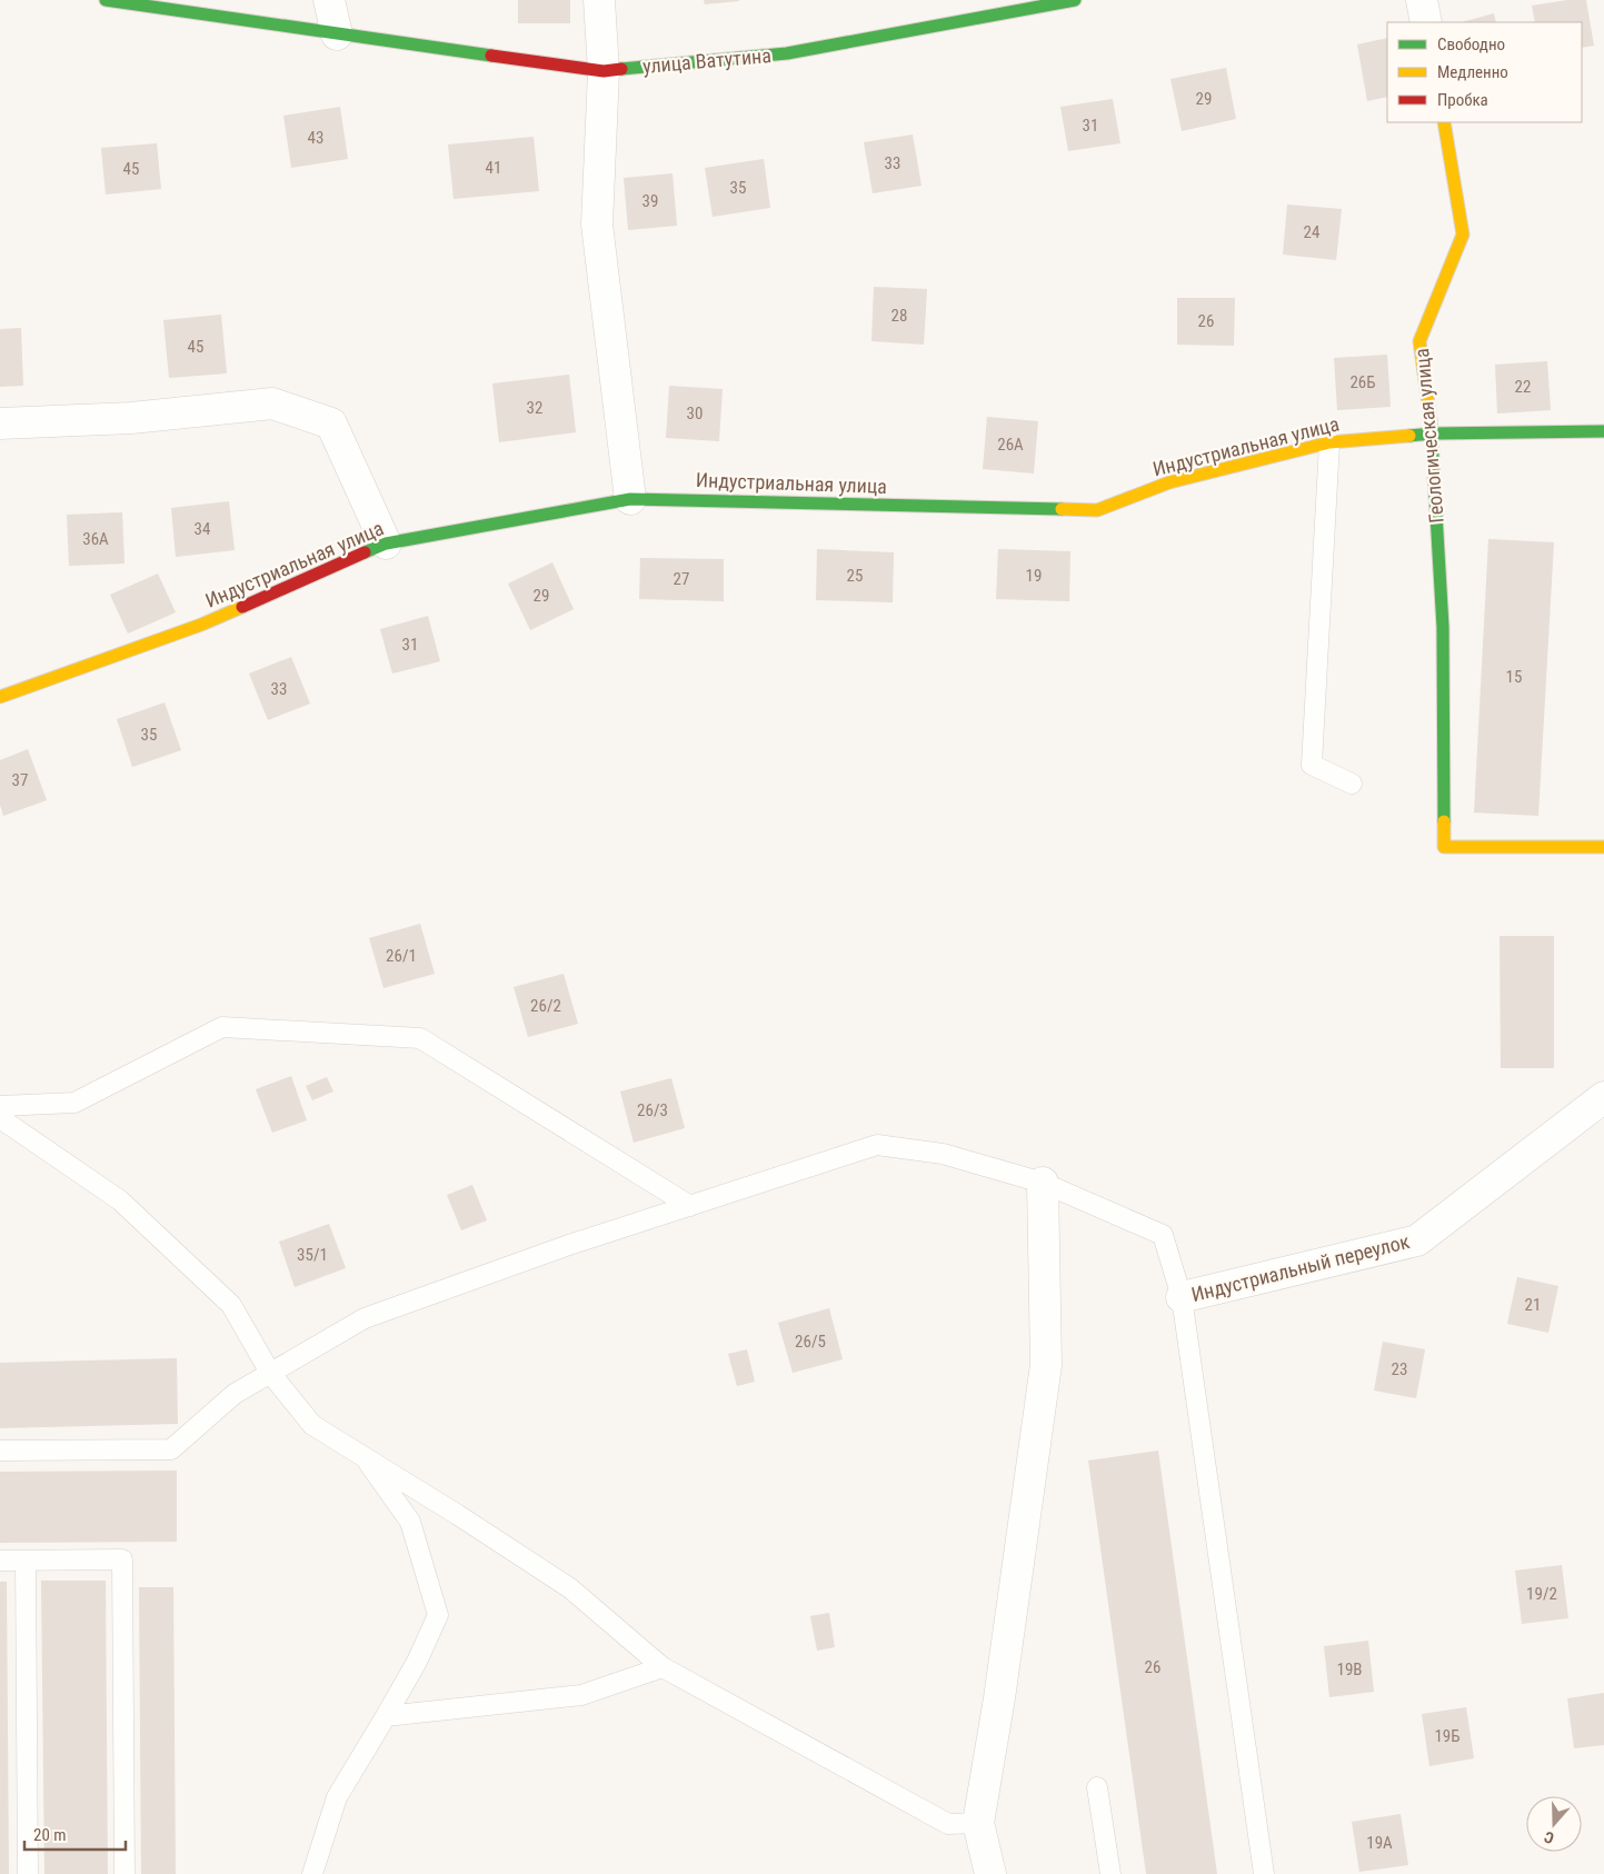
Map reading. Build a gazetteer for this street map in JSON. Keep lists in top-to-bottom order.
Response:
{
  "streets": {
    "street": [
      "улица Ватутина",
      "Геологическая улица",
      "Индустриальная улица",
      "Индустриальный переулок"
    ]
  },
  "crossings": [
    ["Геологическая улица", "Индустриальная улица"]
  ],
  "house_numbers": [
    "29",
    "31",
    "43",
    "33",
    "41",
    "45",
    "35",
    "39",
    "24",
    "28",
    "26",
    "45",
    "26Б",
    "22",
    "32",
    "30",
    "26А",
    "34",
    "36А",
    "25",
    "19",
    "27",
    "29",
    "31",
    "15",
    "33",
    "35",
    "37",
    "26/1",
    "26/2",
    "26/3",
    "35/1",
    "21",
    "26/5",
    "23",
    "19/2",
    "26",
    "19В",
    "19Б",
    "19А"
  ],
  "legend": ["Свободно", "Медленно", "Пробка"],
  "scale_bar": "20 m",
  "north": "bottom"
}
